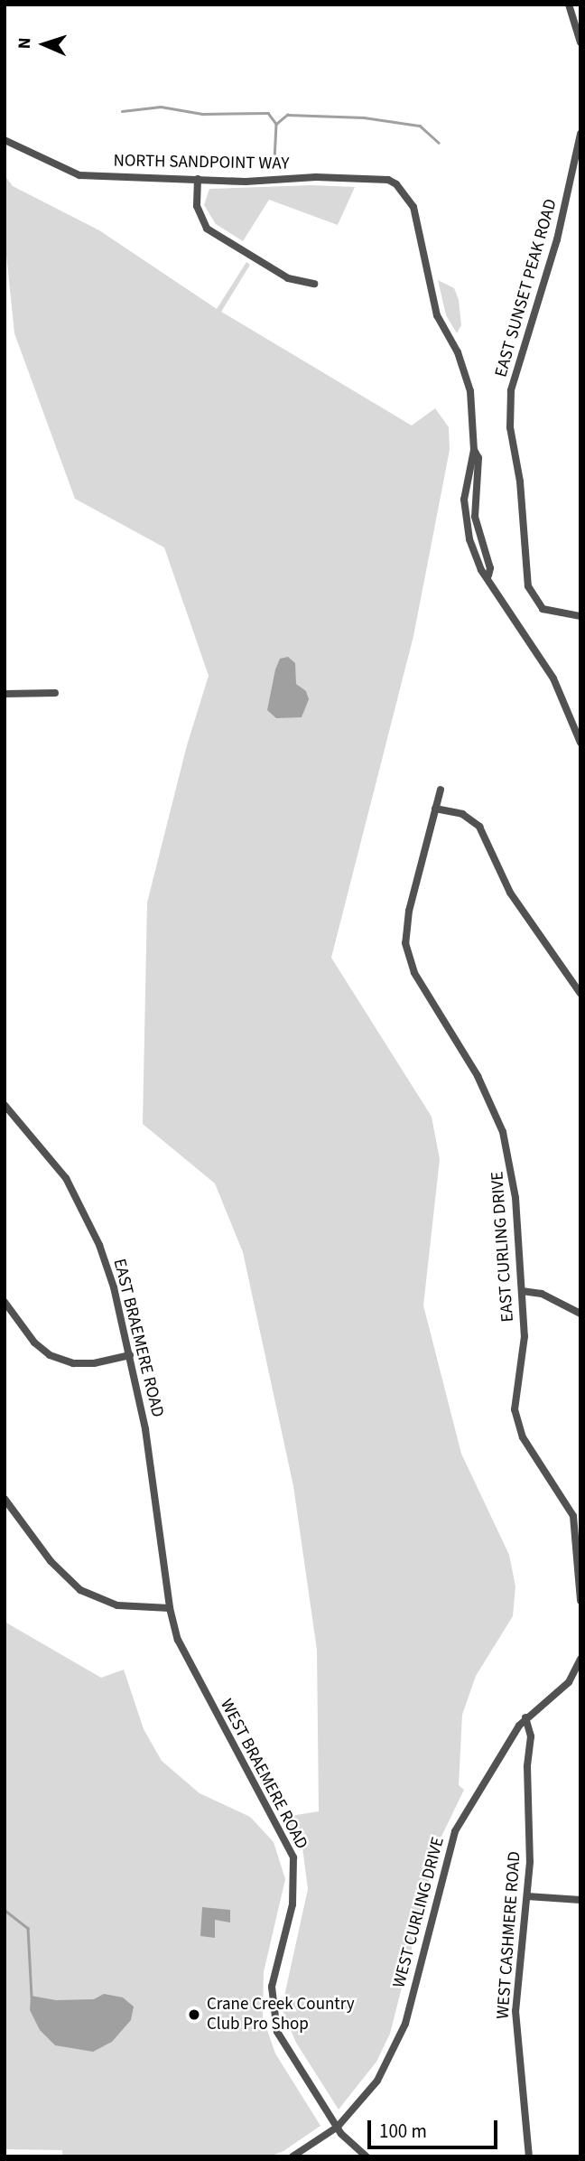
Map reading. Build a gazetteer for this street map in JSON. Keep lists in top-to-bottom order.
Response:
{
  "streets": {
    "street": [
      "NORTH SANDPOINT WAY",
      "EAST SUNSET PEAK ROAD",
      "EAST CURLING DRIVE",
      "EAST BRAEMERE ROAD",
      "WEST BRAEMERE ROAD",
      "WEST CURLING DRIVE",
      "WEST CASHMERE ROAD"
    ]
  },
  "crossings": [
    ["EAST BRAEMERE ROAD", "WEST BRAEMERE ROAD"],
    ["WEST BRAEMERE ROAD", "WEST CURLING DRIVE"],
    ["WEST CURLING DRIVE", "WEST CASHMERE ROAD"]
  ],
  "places": ["Crane Creek Country Club Pro Shop"],
  "scale_bar": "100 m",
  "north": "left"
}
